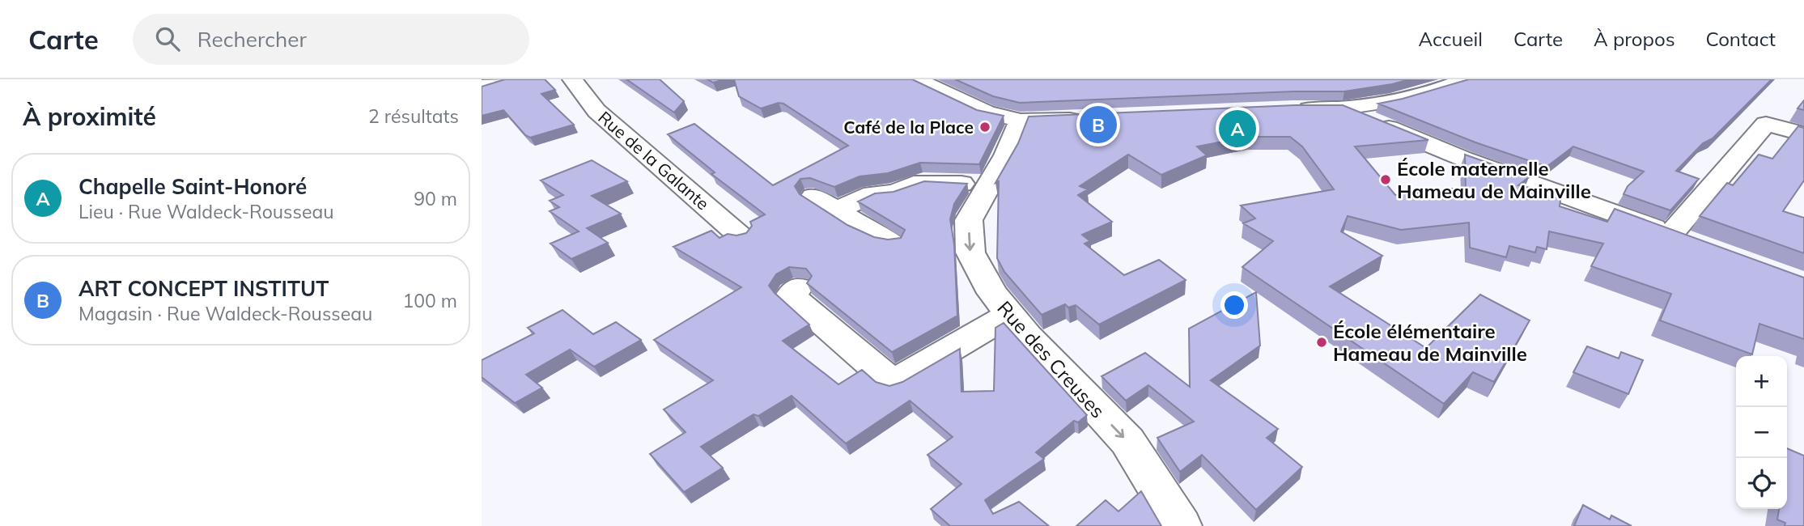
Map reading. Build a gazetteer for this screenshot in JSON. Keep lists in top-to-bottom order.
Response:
{
  "streets": {
    "street": ["Rue de la Galante", "Rue des Creuses"]
  },
  "one_way": ["Rue des Creuses"],
  "places": ["Café de la Place", "École maternelle Hameau de Mainville", "École élémentaire Hameau de Mainville"],
  "page": {
    "header": "Carte",
    "search": "Rechercher",
    "nav": [
      "Accueil",
      "Carte",
      "À propos",
      "Contact"
    ],
    "heading": ["À proximité", "2 résultats"],
    "pins": ["B", "A"],
    "list": [
      {
        "mark": "A",
        "name": "Chapelle Saint-Honoré",
        "note": "Lieu · Rue Waldeck-Rousseau",
        "value": "90 m"
      },
      {
        "mark": "B",
        "name": "ART CONCEPT INSTITUT",
        "note": "Magasin · Rue Waldeck-Rousseau",
        "value": "100 m"
      }
    ],
    "map_buttons": ["+", "−"]
  }
}
